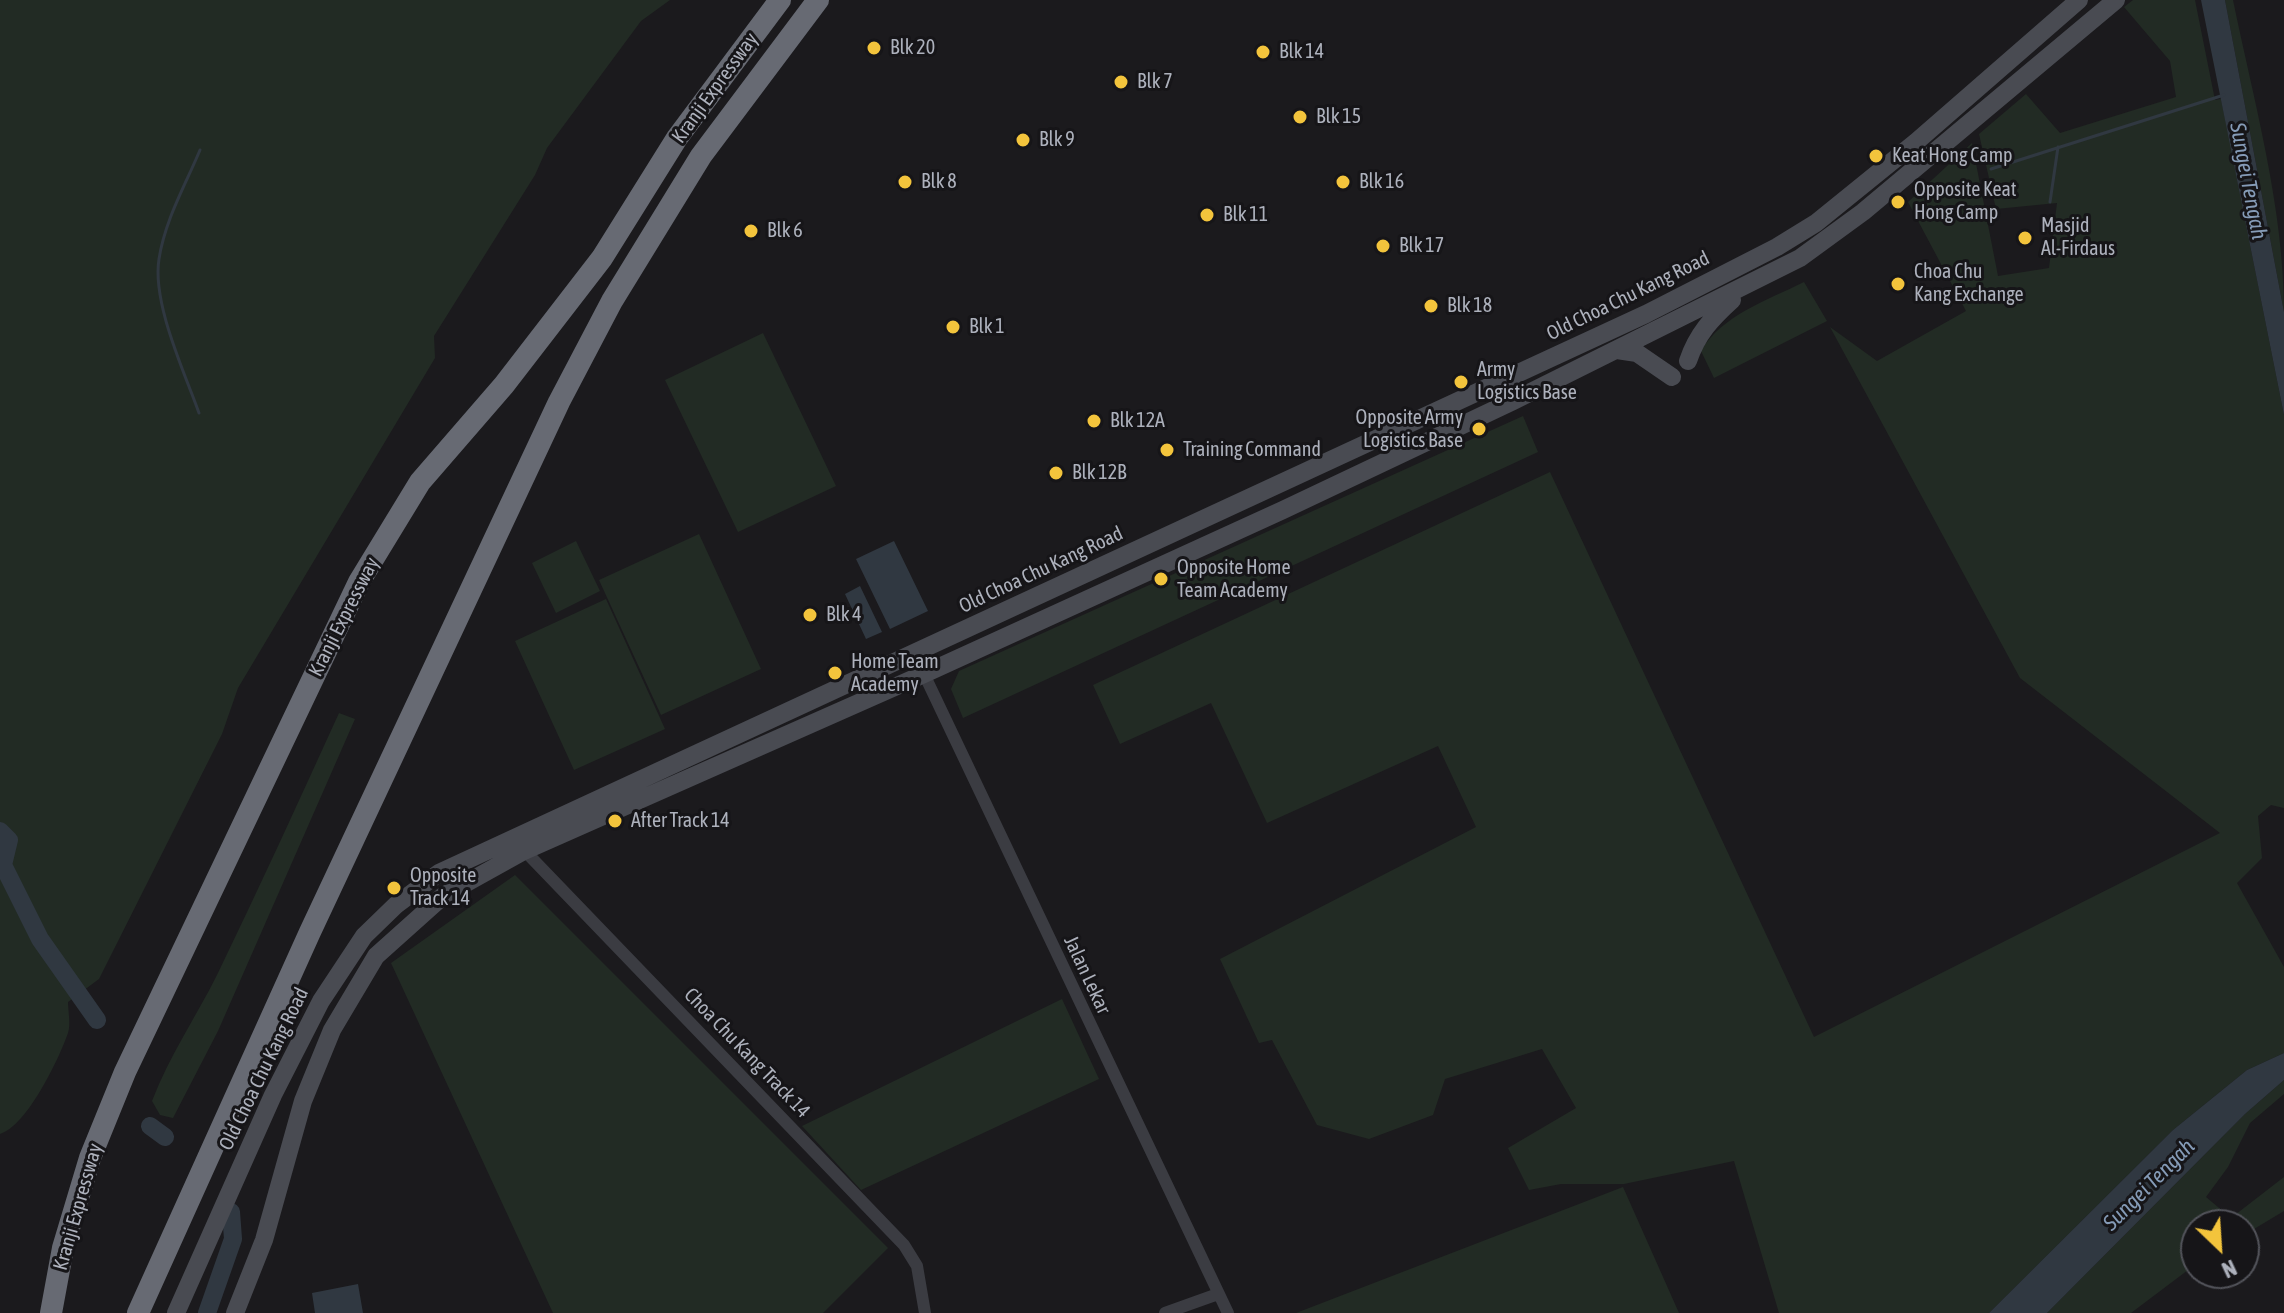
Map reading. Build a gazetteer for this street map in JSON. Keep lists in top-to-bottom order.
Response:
{
  "streets": {
    "highway": ["Kranji Expressway"],
    "main road": ["Old Choa Chu Kang Road"],
    "street": ["Jalan Lekar", "Choa Chu Kang Track 14"]
  },
  "crossings": [
    ["Old Choa Chu Kang Road", "Jalan Lekar"],
    ["Old Choa Chu Kang Road", "Choa Chu Kang Track 14"]
  ],
  "water": ["Sungei Tengah"],
  "places": [
    "Blk 20",
    "Blk 14",
    "Blk 7",
    "Blk 15",
    "Blk 9",
    "Keat Hong Camp",
    "Blk 8",
    "Blk 16",
    "Opposite Keat Hong Camp",
    "Blk 11",
    "Blk 6",
    "Masjid Al-Firdaus",
    "Blk 17",
    "Choa Chu Kang Exchange",
    "Blk 18",
    "Blk 1",
    "Army Logistics Base",
    "Blk 12A",
    "Opposite Army Logistics Base",
    "Training Command",
    "Blk 12B",
    "Opposite Home Team Academy",
    "Blk 4",
    "Home Team Academy",
    "After Track 14",
    "Opposite Track 14"
  ],
  "north": "bottom right"
}
